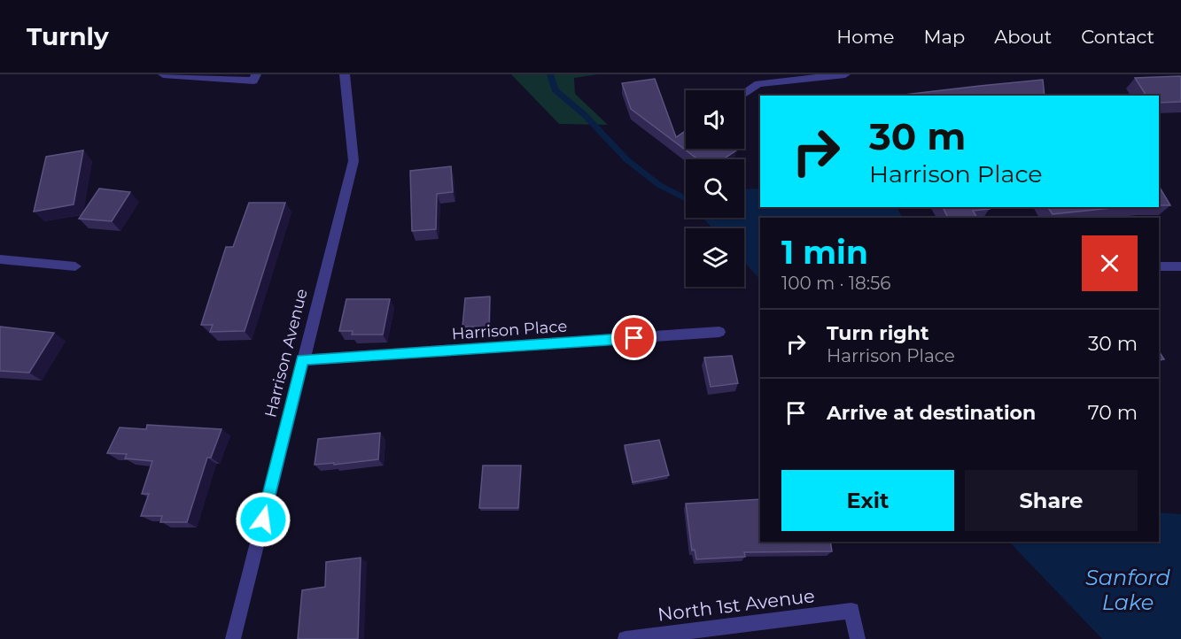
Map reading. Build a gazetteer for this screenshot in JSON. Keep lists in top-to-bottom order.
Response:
{
  "streets": {
    "street": ["Harrison Place", "Harrison Avenue", "North 1st Avenue"]
  },
  "crossings": [
    ["Harrison Place", "Harrison Avenue"]
  ],
  "water": ["Sanford Lake"],
  "page": {
    "header": "Turnly",
    "nav": [
      "Home",
      "Map",
      "About",
      "Contact"
    ],
    "turn": ["30 m", "Harrison Place"],
    "heading": ["1 min", "100 m · 18:56"],
    "list": [
      {
        "name": "Turn right",
        "note": "Harrison Place",
        "value": "30 m"
      },
      {
        "name": "Arrive at destination",
        "value": "70 m"
      }
    ],
    "buttons": ["Exit", "Share"]
  }
}
